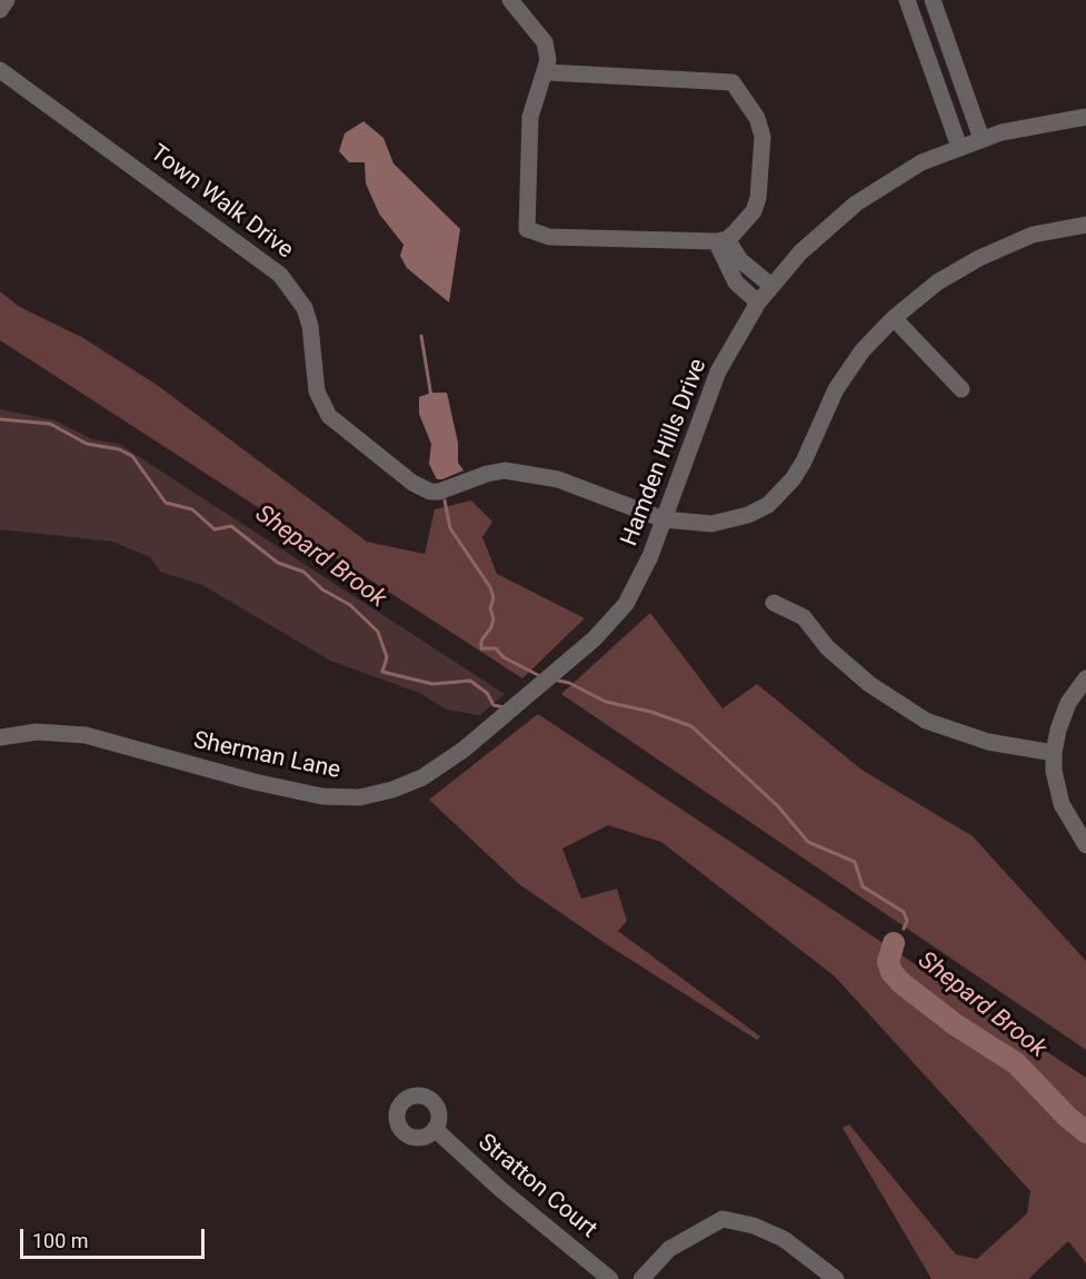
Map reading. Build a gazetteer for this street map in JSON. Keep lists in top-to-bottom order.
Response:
{
  "streets": {
    "street": [
      "Town Walk Drive",
      "Hamden Hills Drive",
      "Sherman Lane",
      "Stratton Court"
    ]
  },
  "crossings": [
    ["Town Walk Drive", "Hamden Hills Drive"],
    ["Hamden Hills Drive", "Sherman Lane"]
  ],
  "water": ["Shepard Brook"],
  "scale_bar": "100 m"
}
